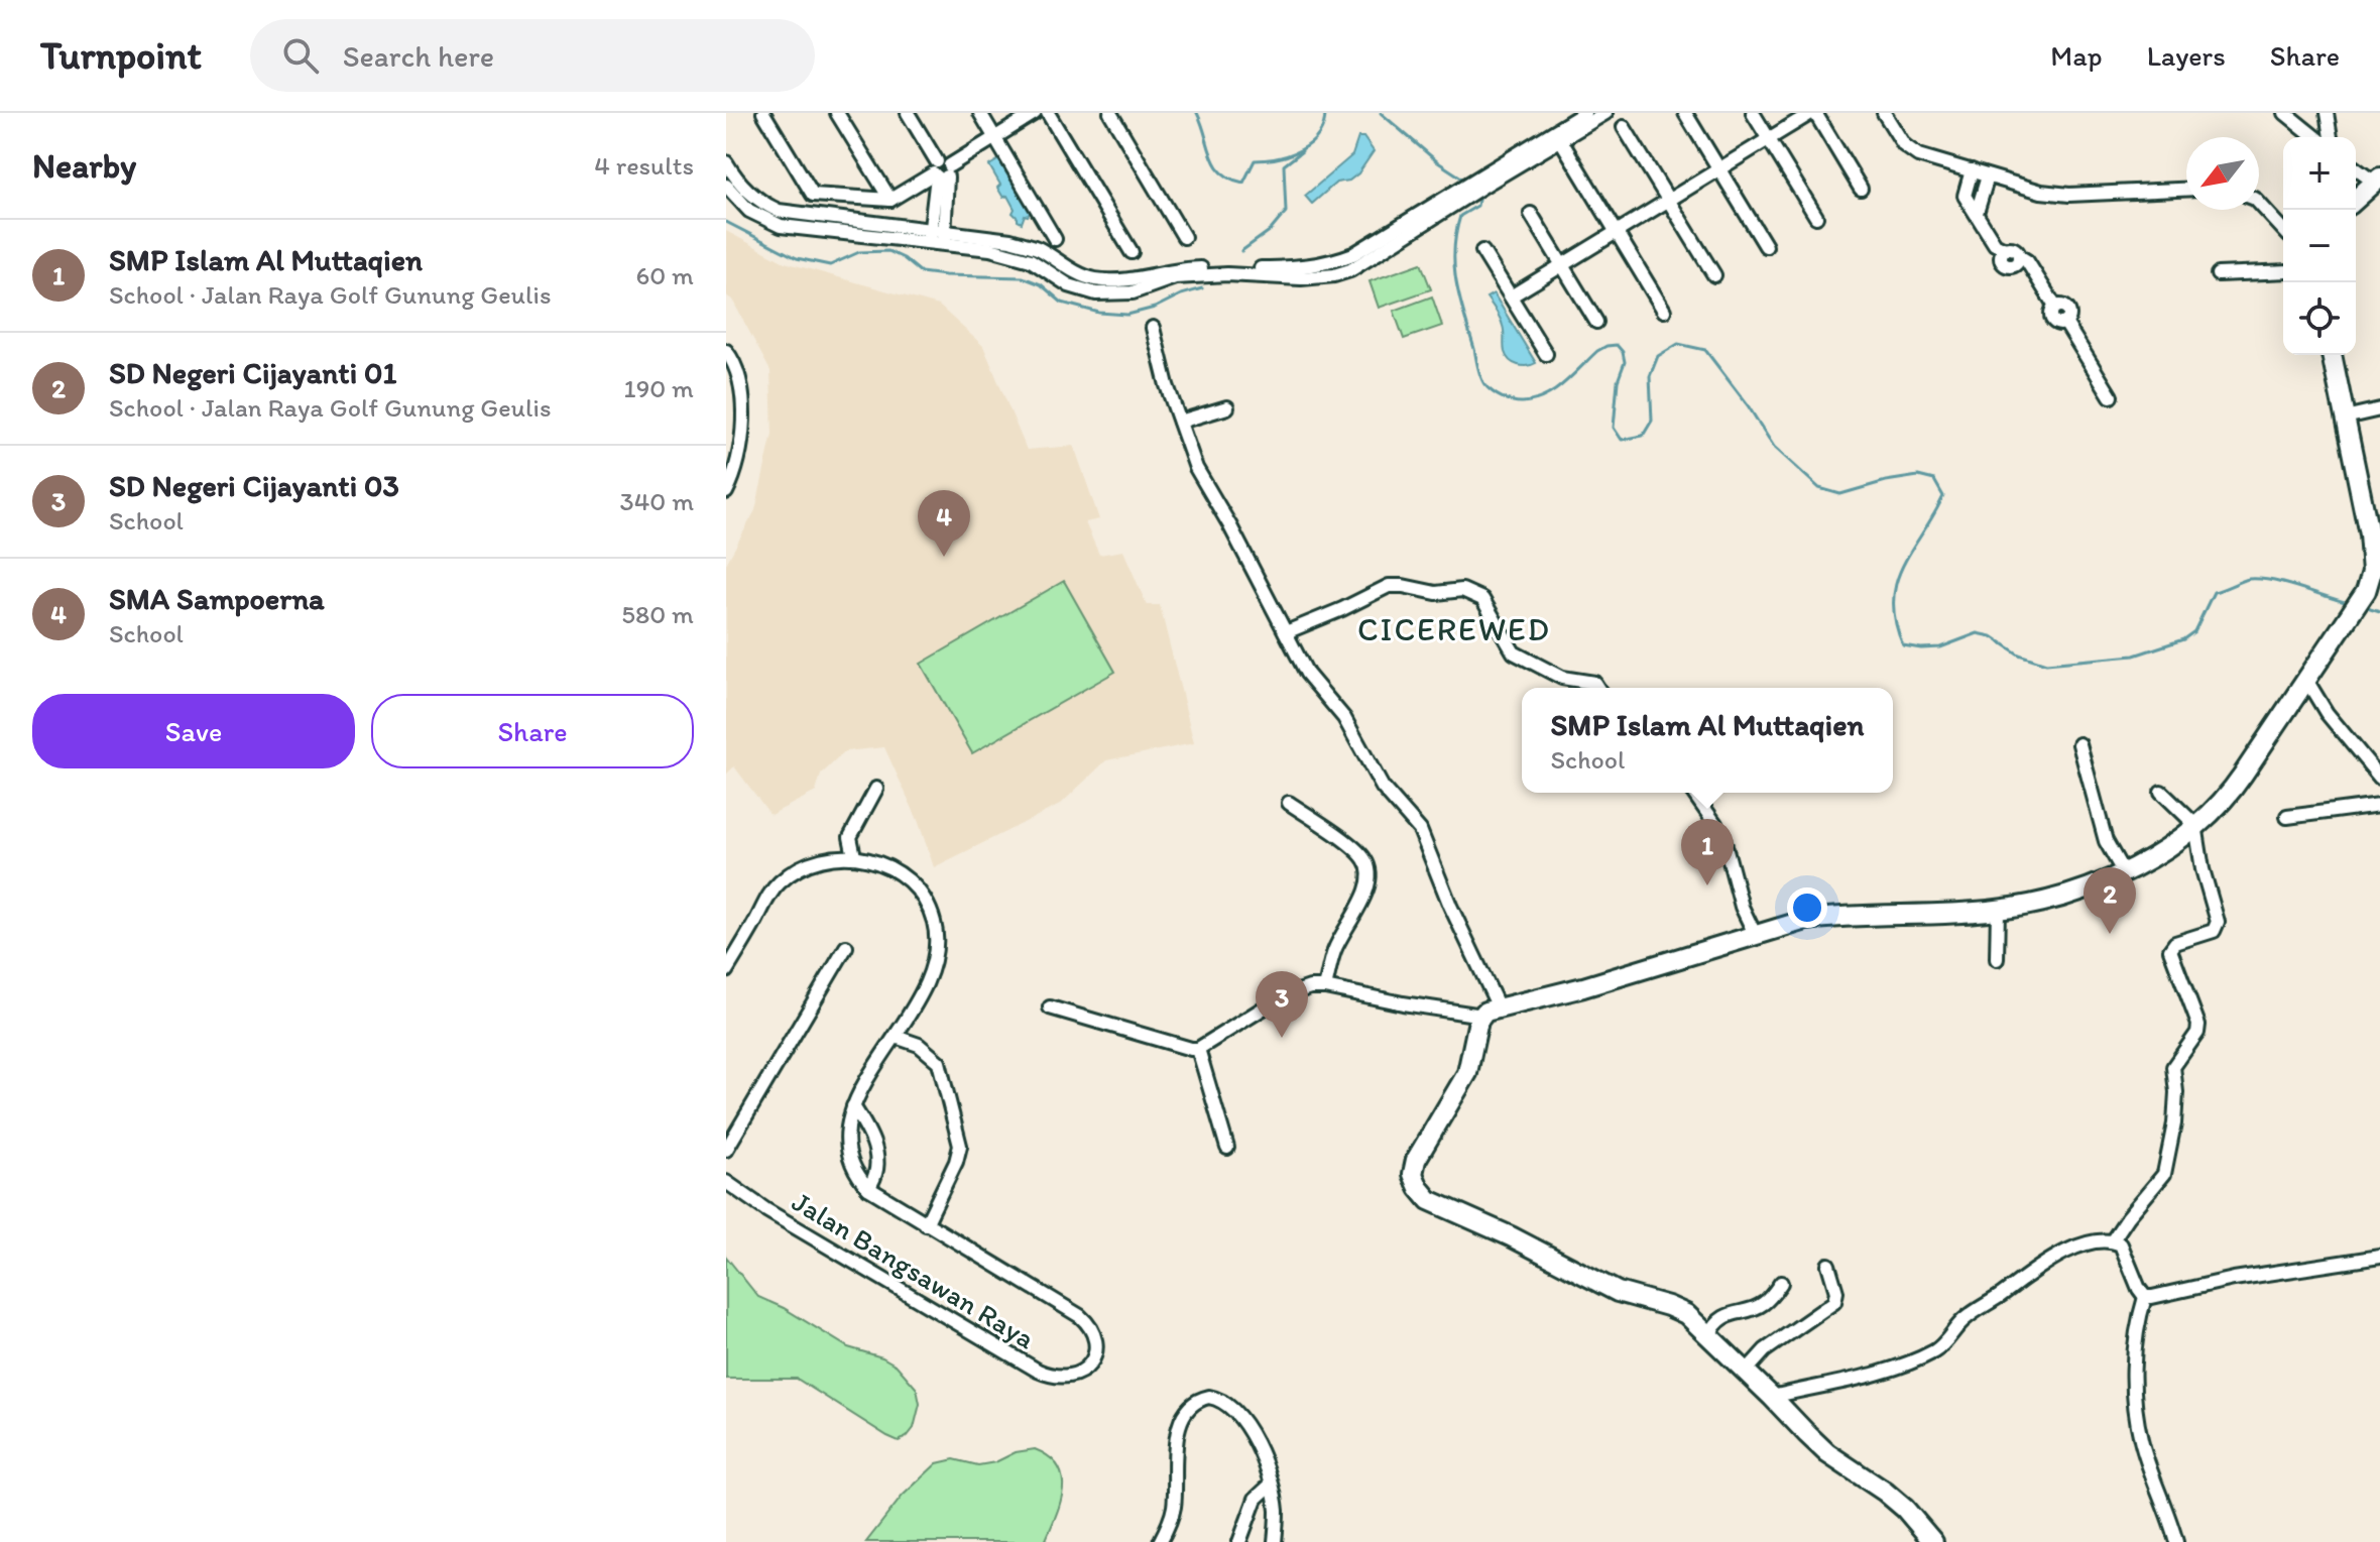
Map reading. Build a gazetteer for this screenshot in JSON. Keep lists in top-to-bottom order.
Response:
{
  "streets": {
    "street": ["Jalan Bangsawan Raya"]
  },
  "districts": ["CICEREWED"],
  "north": "bottom left",
  "page": {
    "header": "Turnpoint",
    "search": "Search here",
    "nav": ["Map", "Layers", "Share"],
    "heading": ["Nearby", "4 results"],
    "map_buttons": ["+", "−"],
    "list": [
      {
        "mark": "1",
        "name": "SMP Islam Al Muttaqien",
        "note": "School · Jalan Raya Golf Gunung Geulis",
        "value": "60 m"
      },
      {
        "mark": "2",
        "name": "SD Negeri Cijayanti 01",
        "note": "School · Jalan Raya Golf Gunung Geulis",
        "value": "190 m"
      },
      {
        "mark": "3",
        "name": "SD Negeri Cijayanti 03",
        "note": "School",
        "value": "340 m"
      },
      {
        "mark": "4",
        "name": "SMA Sampoerna",
        "note": "School",
        "value": "580 m"
      }
    ],
    "pins": [
      "4",
      "1",
      "2",
      "3"
    ],
    "buttons": ["Save", "Share"],
    "popup": ["SMP Islam Al Muttaqien", "School"]
  }
}
